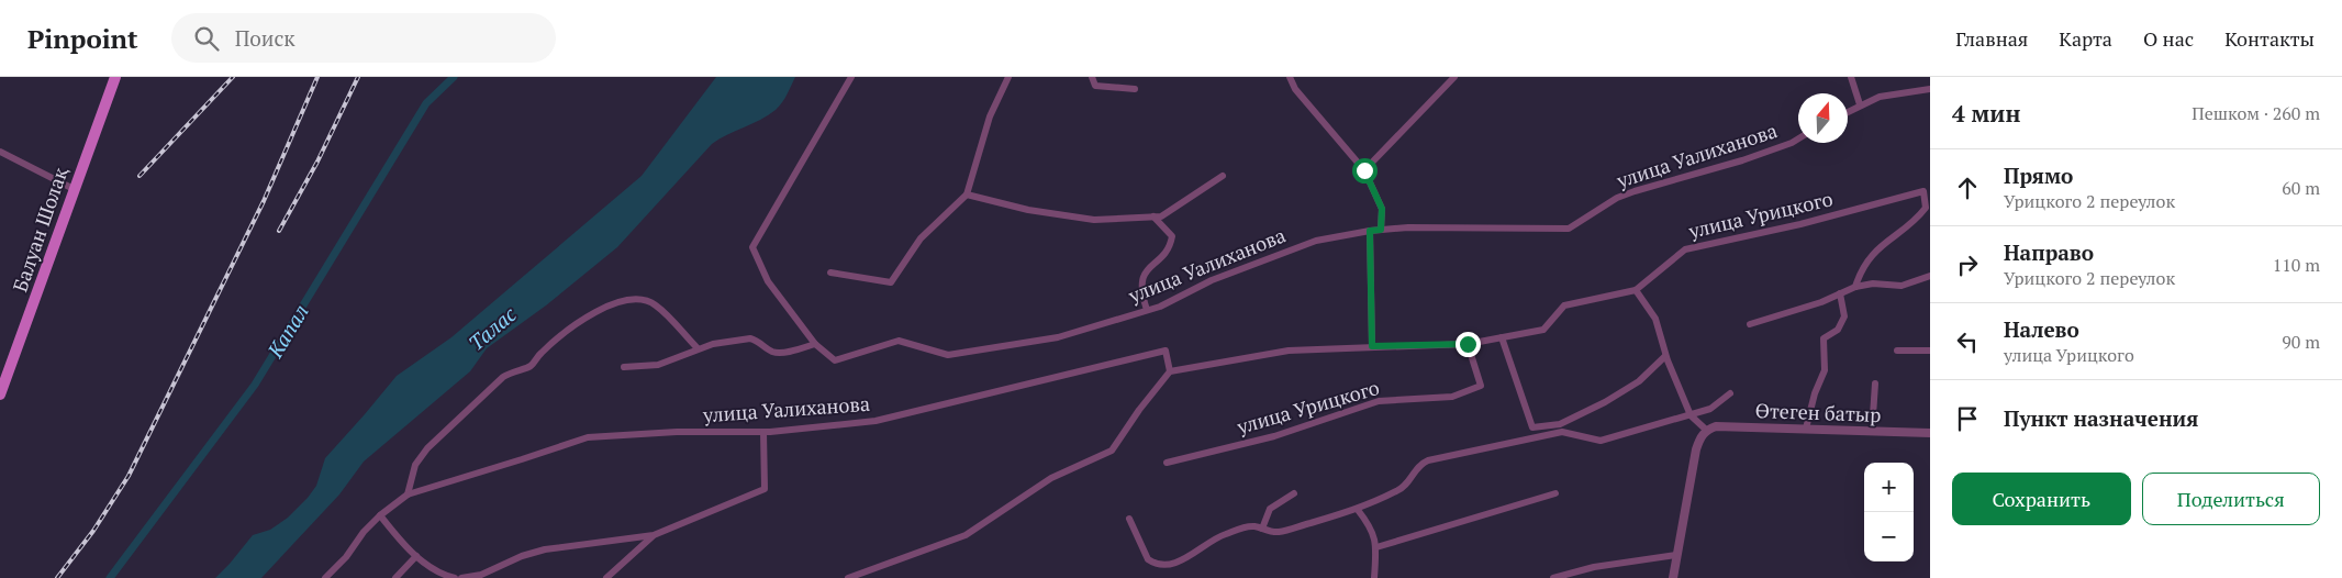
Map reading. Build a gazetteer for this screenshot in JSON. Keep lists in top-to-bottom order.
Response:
{
  "streets": {
    "main road": ["Балуан Шолақ"],
    "street": ["улица Уалиханова", "улица Урицкого", "Өтеген батыр"]
  },
  "crossings": [
    ["улица Уалиханова", "улица Урицкого"]
  ],
  "water": ["Талас", "Капал"],
  "north": "top",
  "page": {
    "header": "Pinpoint",
    "search": "Поиск",
    "nav": [
      "Главная",
      "Карта",
      "О нас",
      "Контакты"
    ],
    "heading": ["4 мин", "Пешком · 260 m"],
    "list": [
      ["Прямо", "Урицкого 2 переулок", "60 m"],
      ["Направо", "Урицкого 2 переулок", "110 m"],
      ["Налево", "улица Урицкого", "90 m"],
      "Пункт назначения"
    ],
    "buttons": ["Сохранить", "Поделиться"],
    "map_buttons": ["+", "−"]
  }
}
